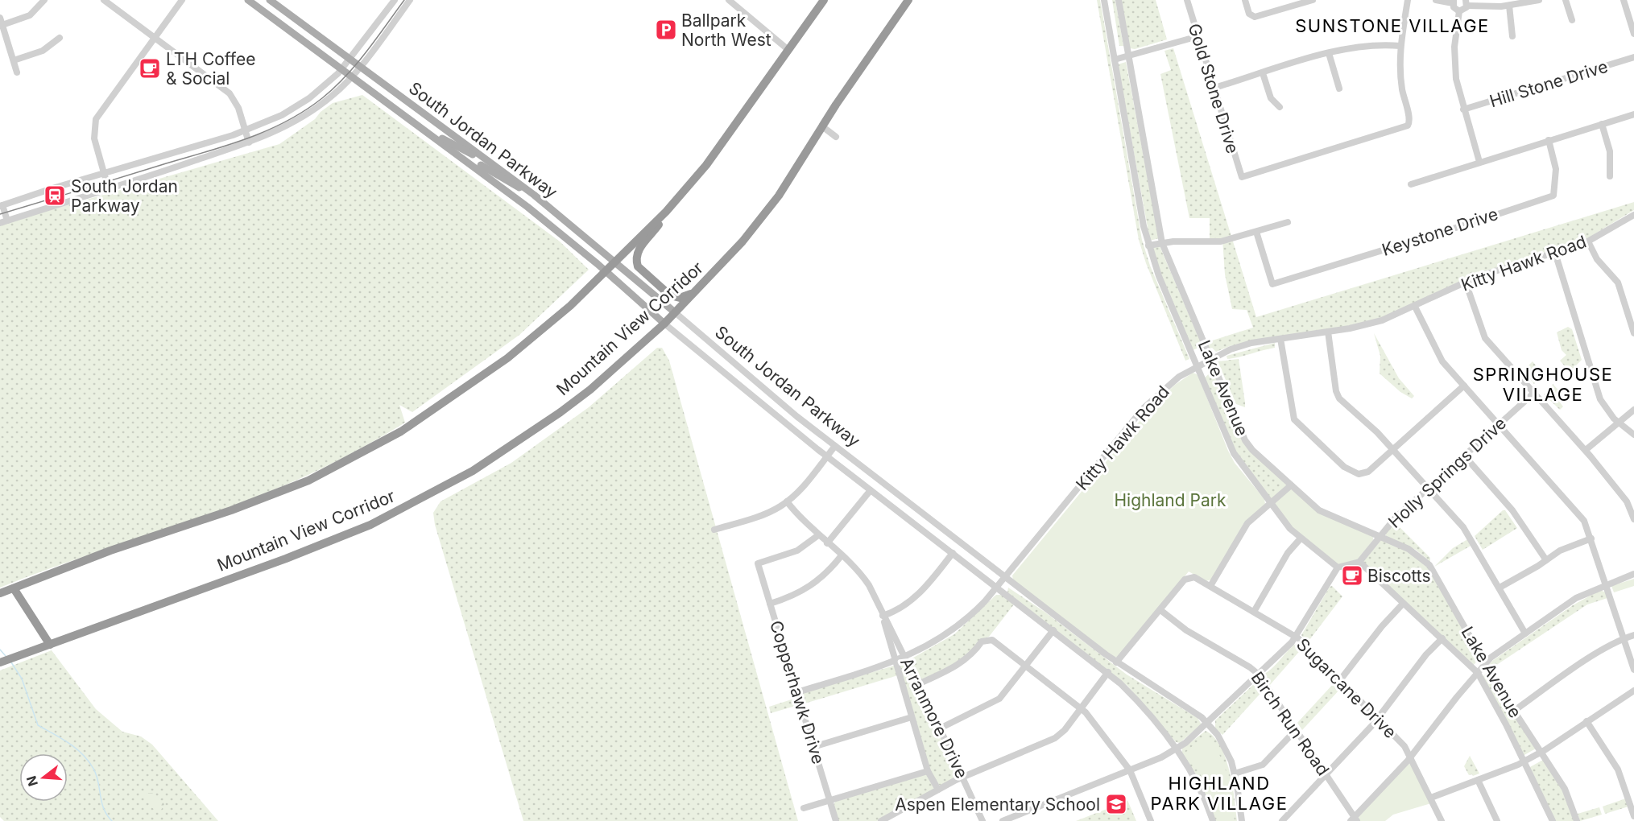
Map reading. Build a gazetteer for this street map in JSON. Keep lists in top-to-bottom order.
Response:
{
  "streets": {
    "highway": ["Mountain View Corridor"],
    "main road": ["South Jordan Parkway"],
    "street": [
      "Hill Stone Drive",
      "Gold Stone Drive",
      "Keystone Drive",
      "Kitty Hawk Road",
      "Lake Avenue",
      "Holly Springs Drive",
      "Sugarcane Drive",
      "Copperhawk Drive",
      "Arranmore Drive",
      "Birch Run Road"
    ]
  },
  "crossings": [
    ["South Jordan Parkway", "Kitty Hawk Road"],
    ["South Jordan Parkway", "Mountain View Corridor"],
    ["Kitty Hawk Road", "Lake Avenue"],
    ["Kitty Hawk Road", "Copperhawk Drive"],
    ["Kitty Hawk Road", "Arranmore Drive"],
    ["Lake Avenue", "Holly Springs Drive"],
    ["Sugarcane Drive", "Birch Run Road"],
    ["Copperhawk Drive", "Arranmore Drive"]
  ],
  "districts": ["SUNSTONE VILLAGE", "SPRINGHOUSE VILLAGE", "HIGHLAND PARK VILLAGE"],
  "parks": ["Highland Park"],
  "places": {
    "parking": ["Ballpark North West"],
    "cafe": ["LTH Coffee & Social", "Biscotts"],
    "station": ["South Jordan Parkway"],
    "school or university": ["Aspen Elementary School"]
  },
  "north": "left"
}
